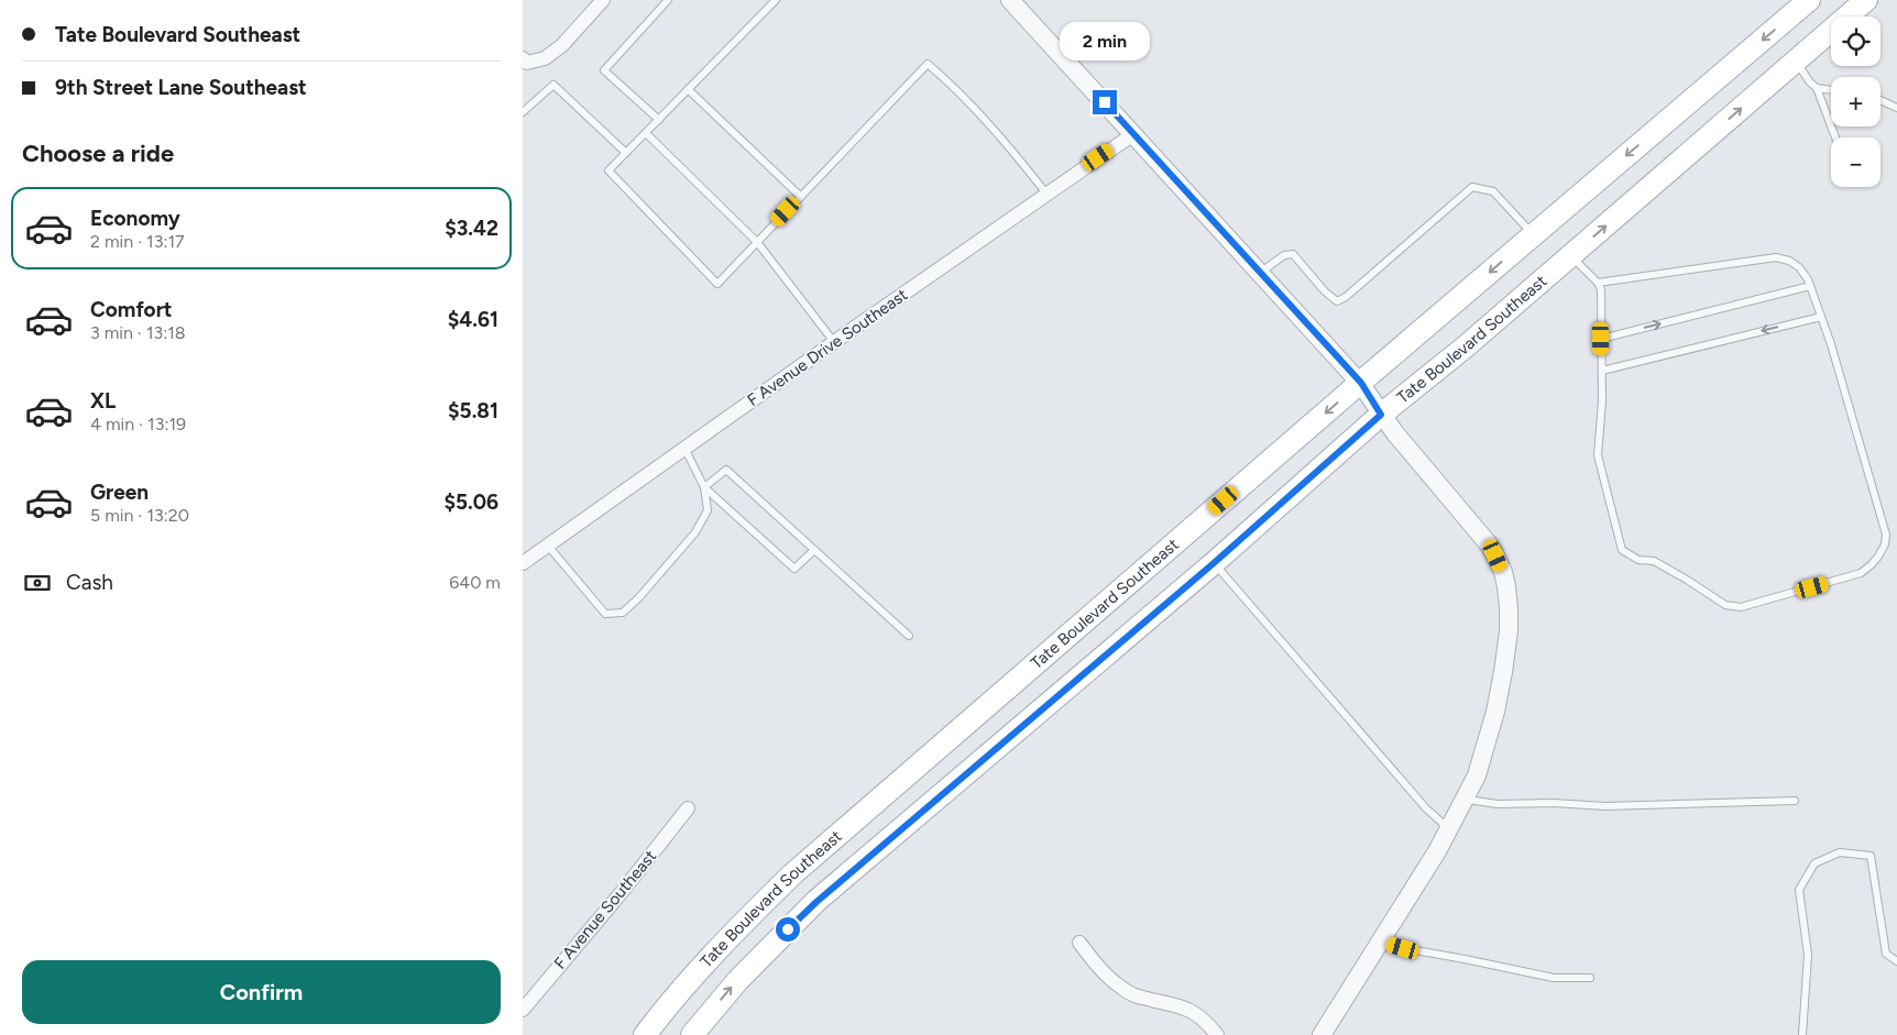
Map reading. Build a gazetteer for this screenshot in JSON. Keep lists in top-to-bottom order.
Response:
{
  "streets": {
    "main road": ["Tate Boulevard Southeast"],
    "street": ["F Avenue Drive Southeast", "F Avenue Southeast"]
  },
  "page": {
    "banner": ["Tate Boulevard Southeast", "9th Street Lane Southeast"],
    "map_buttons": ["+", "−"],
    "bubble": "2 min",
    "heading": "Choose a ride",
    "list": [
      {
        "name": "Economy",
        "note": "2 min · 13:17",
        "value": "$3.42"
      },
      {
        "name": "Comfort",
        "note": "3 min · 13:18",
        "value": "$4.61"
      },
      {
        "name": "XL",
        "note": "4 min · 13:19",
        "value": "$5.81"
      },
      {
        "name": "Green",
        "note": "5 min · 13:20",
        "value": "$5.06"
      }
    ],
    "pay": ["Cash", "640 m"],
    "buttons": "Confirm"
  }
}
